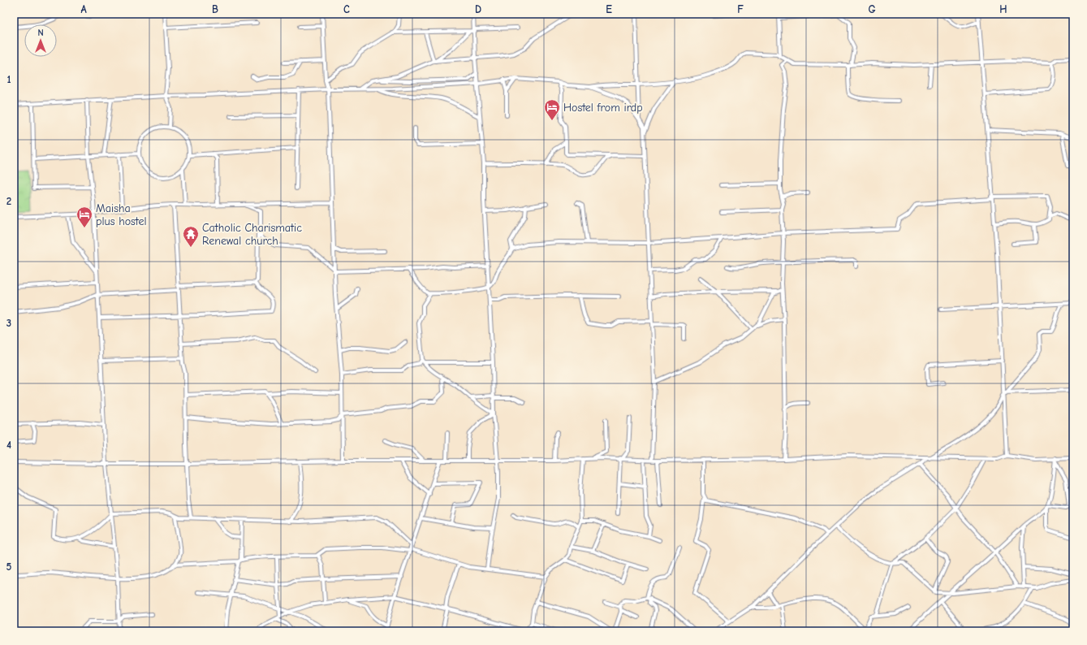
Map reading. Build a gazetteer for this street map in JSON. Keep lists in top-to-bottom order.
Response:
{
  "places": {
    "hotel": ["Hostel from irdp", "Maisha plus hostel"],
    "temple": ["Catholic Charismatic Renewal church"]
  },
  "north": "top",
  "grid": {
    "columns": [
      "A",
      "B",
      "C",
      "D",
      "E",
      "F",
      "G",
      "H"
    ],
    "rows": [
      "1",
      "2",
      "3",
      "4",
      "5"
    ]
  }
}
